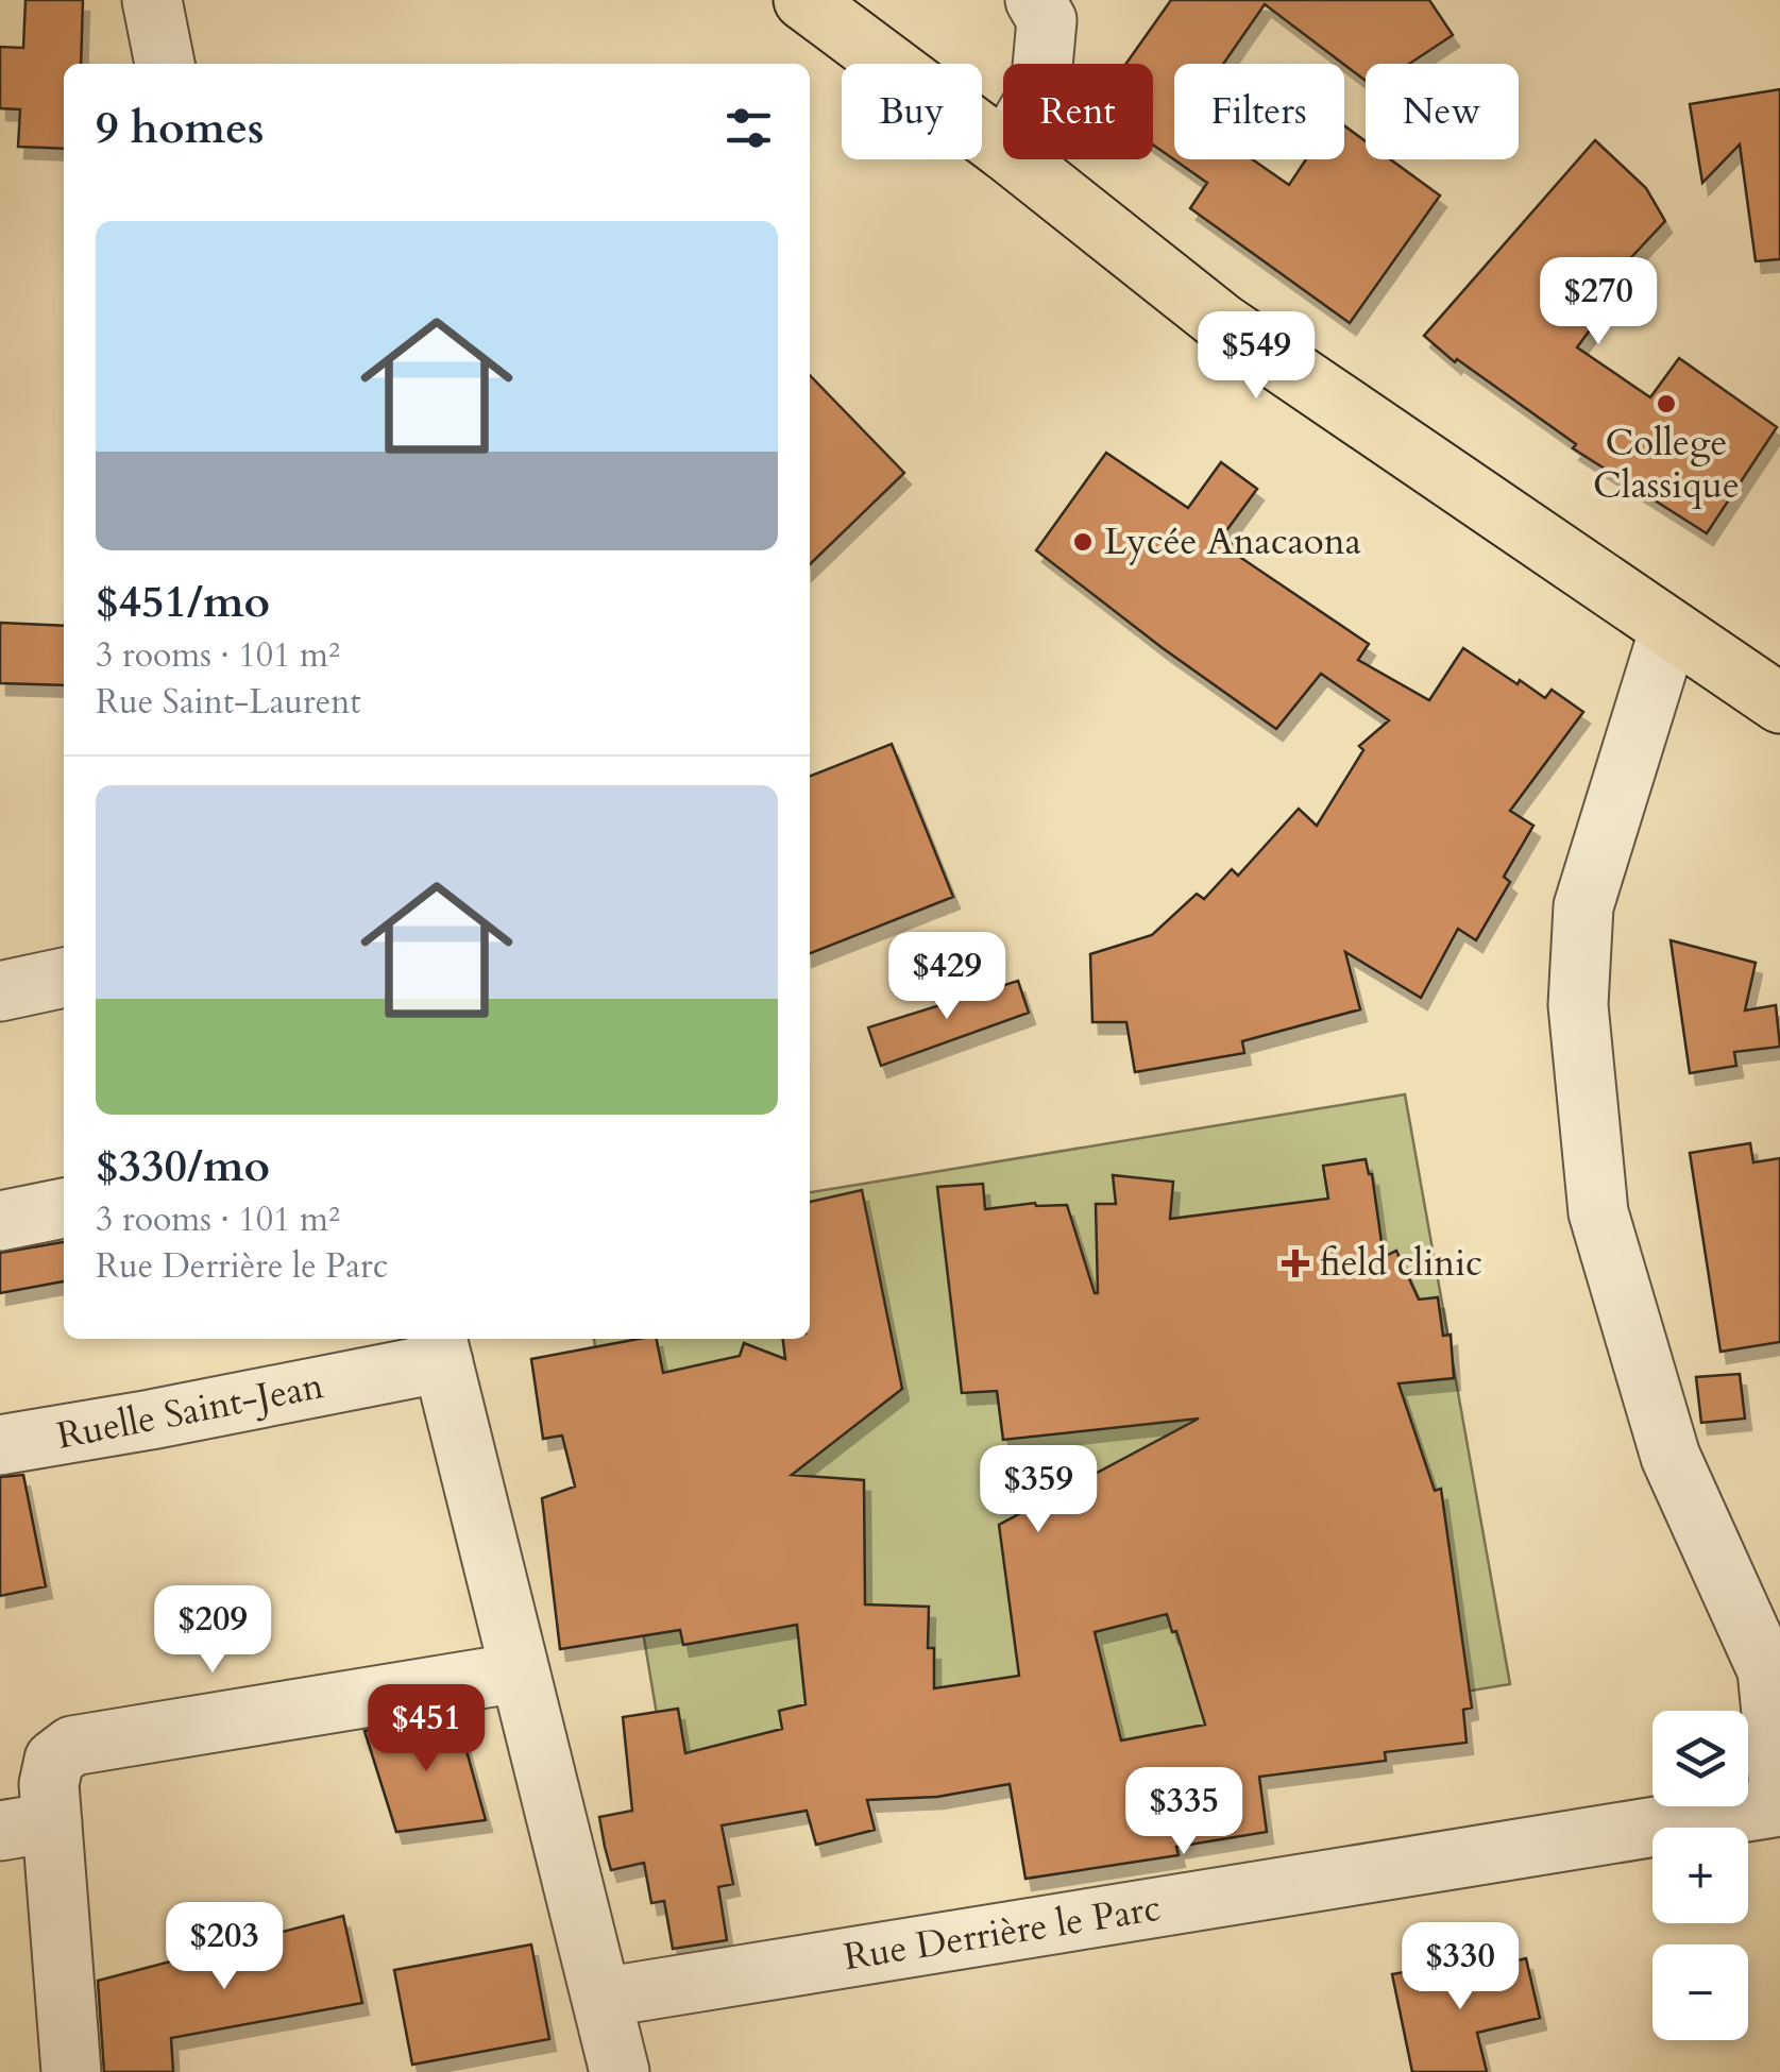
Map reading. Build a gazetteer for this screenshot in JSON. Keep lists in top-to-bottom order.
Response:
{
  "streets": {
    "street": ["Ruelle Saint-Jean", "Rue Derrière le Parc"]
  },
  "places": {
    "other": ["College Classique", "Lycée Anacaona"],
    "health": ["field clinic"]
  },
  "page": {
    "chip": [
      "Buy",
      "Rent",
      "Filters",
      "New"
    ],
    "heading": "9 homes",
    "list": [
      {
        "name": "$451/mo",
        "note": "3 rooms · 101 m² · Rue Saint-Laurent"
      },
      {
        "name": "$330/mo",
        "note": "3 rooms · 101 m² · Rue Derrière le Parc"
      }
    ],
    "price": [
      "$270",
      "$549",
      "$429",
      "$359",
      "$209",
      "$451",
      "$335",
      "$203",
      "$330"
    ],
    "map_buttons": ["+", "−"]
  }
}
